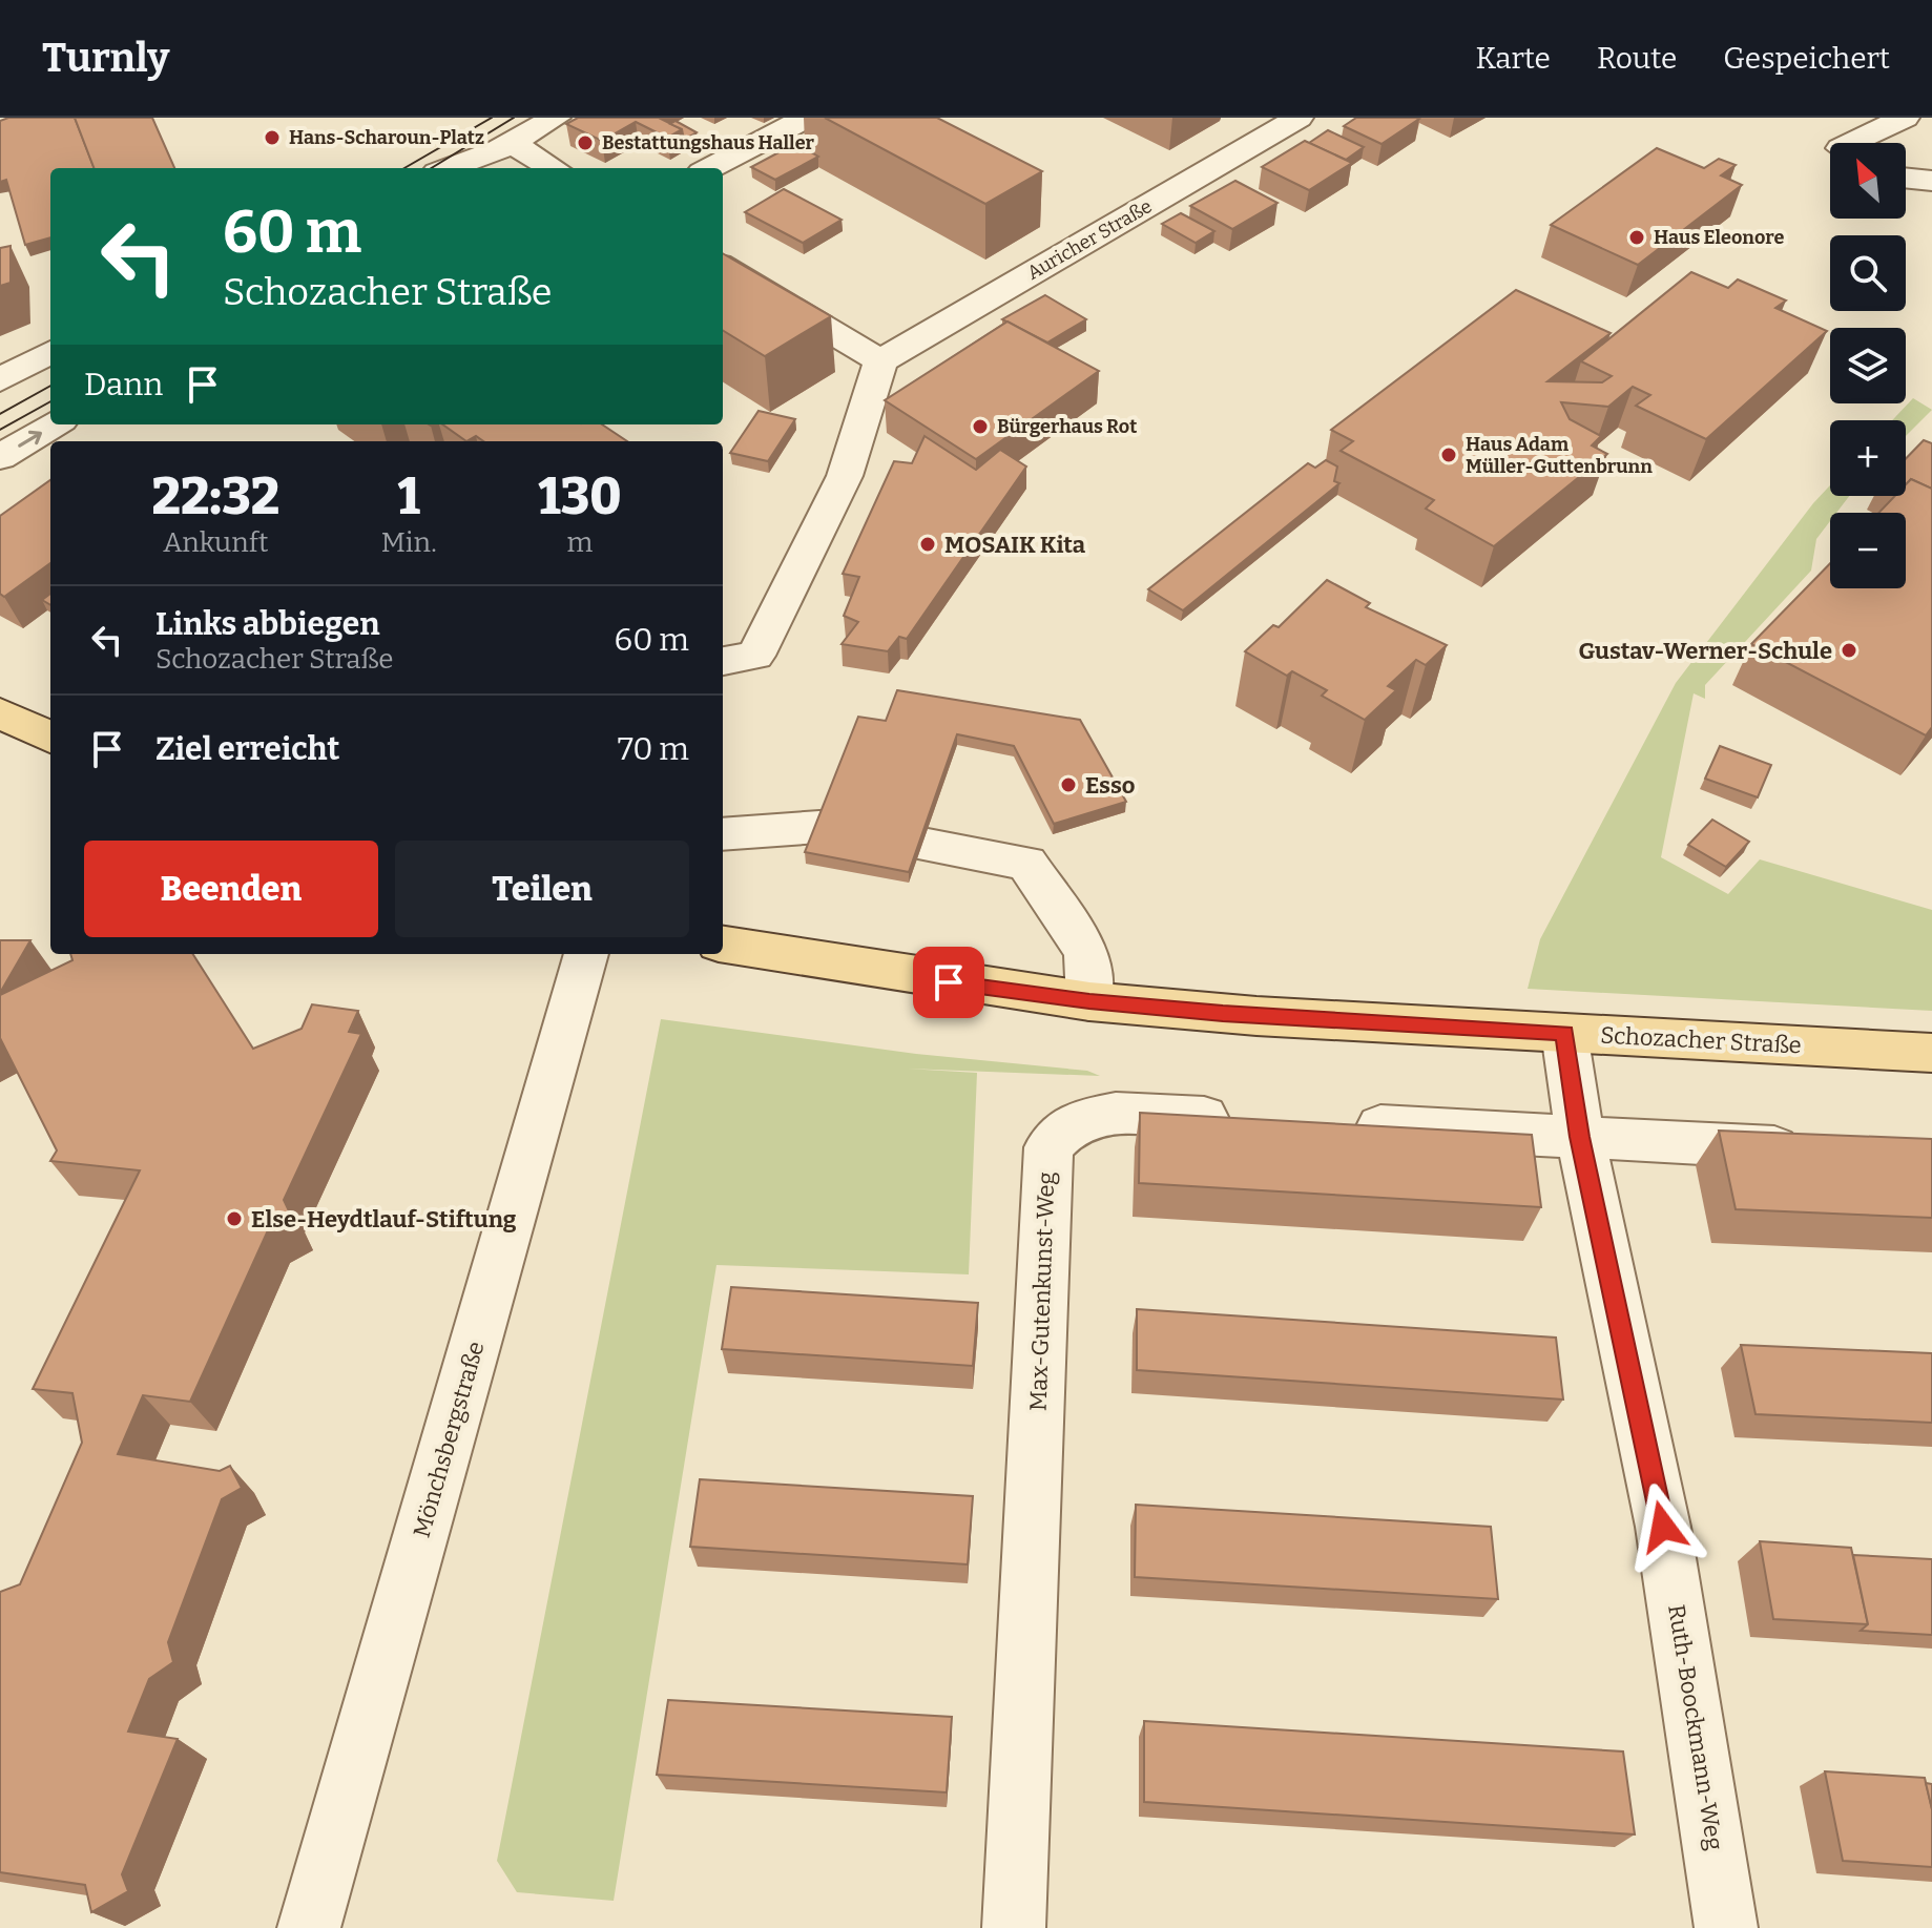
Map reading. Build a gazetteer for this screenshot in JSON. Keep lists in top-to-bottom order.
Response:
{
  "streets": {
    "main road": ["Schozacher Straße"],
    "street": [
      "Auricher Straße",
      "Max-Gutenkunst-Weg",
      "Mönchsbergstraße",
      "Ruth-Boockmann-Weg"
    ]
  },
  "crossings": [
    ["Schozacher Straße", "Ruth-Boockmann-Weg"]
  ],
  "places": [
    "Hans-Scharoun-Platz",
    "Bestattungshaus Haller",
    "Haus Eleonore",
    "Bürgerhaus Rot",
    "Haus Adam Müller-Guttenbrunn",
    "MOSAIK Kita",
    "Gustav-Werner-Schule",
    "Esso",
    "Else-Heydtlauf-Stiftung"
  ],
  "north": "top left",
  "page": {
    "header": "Turnly",
    "nav": ["Karte", "Route", "Gespeichert"],
    "map_buttons": ["+", "−"],
    "turn": ["60 m", "Schozacher Straße"],
    "then": "Dann",
    "eta": [
      "22:32",
      "Ankunft",
      "1",
      "Min.",
      "130",
      "m"
    ],
    "list": [
      {
        "name": "Links abbiegen",
        "note": "Schozacher Straße",
        "value": "60 m"
      },
      {
        "name": "Ziel erreicht",
        "value": "70 m"
      }
    ],
    "buttons": ["Beenden", "Teilen"]
  }
}
